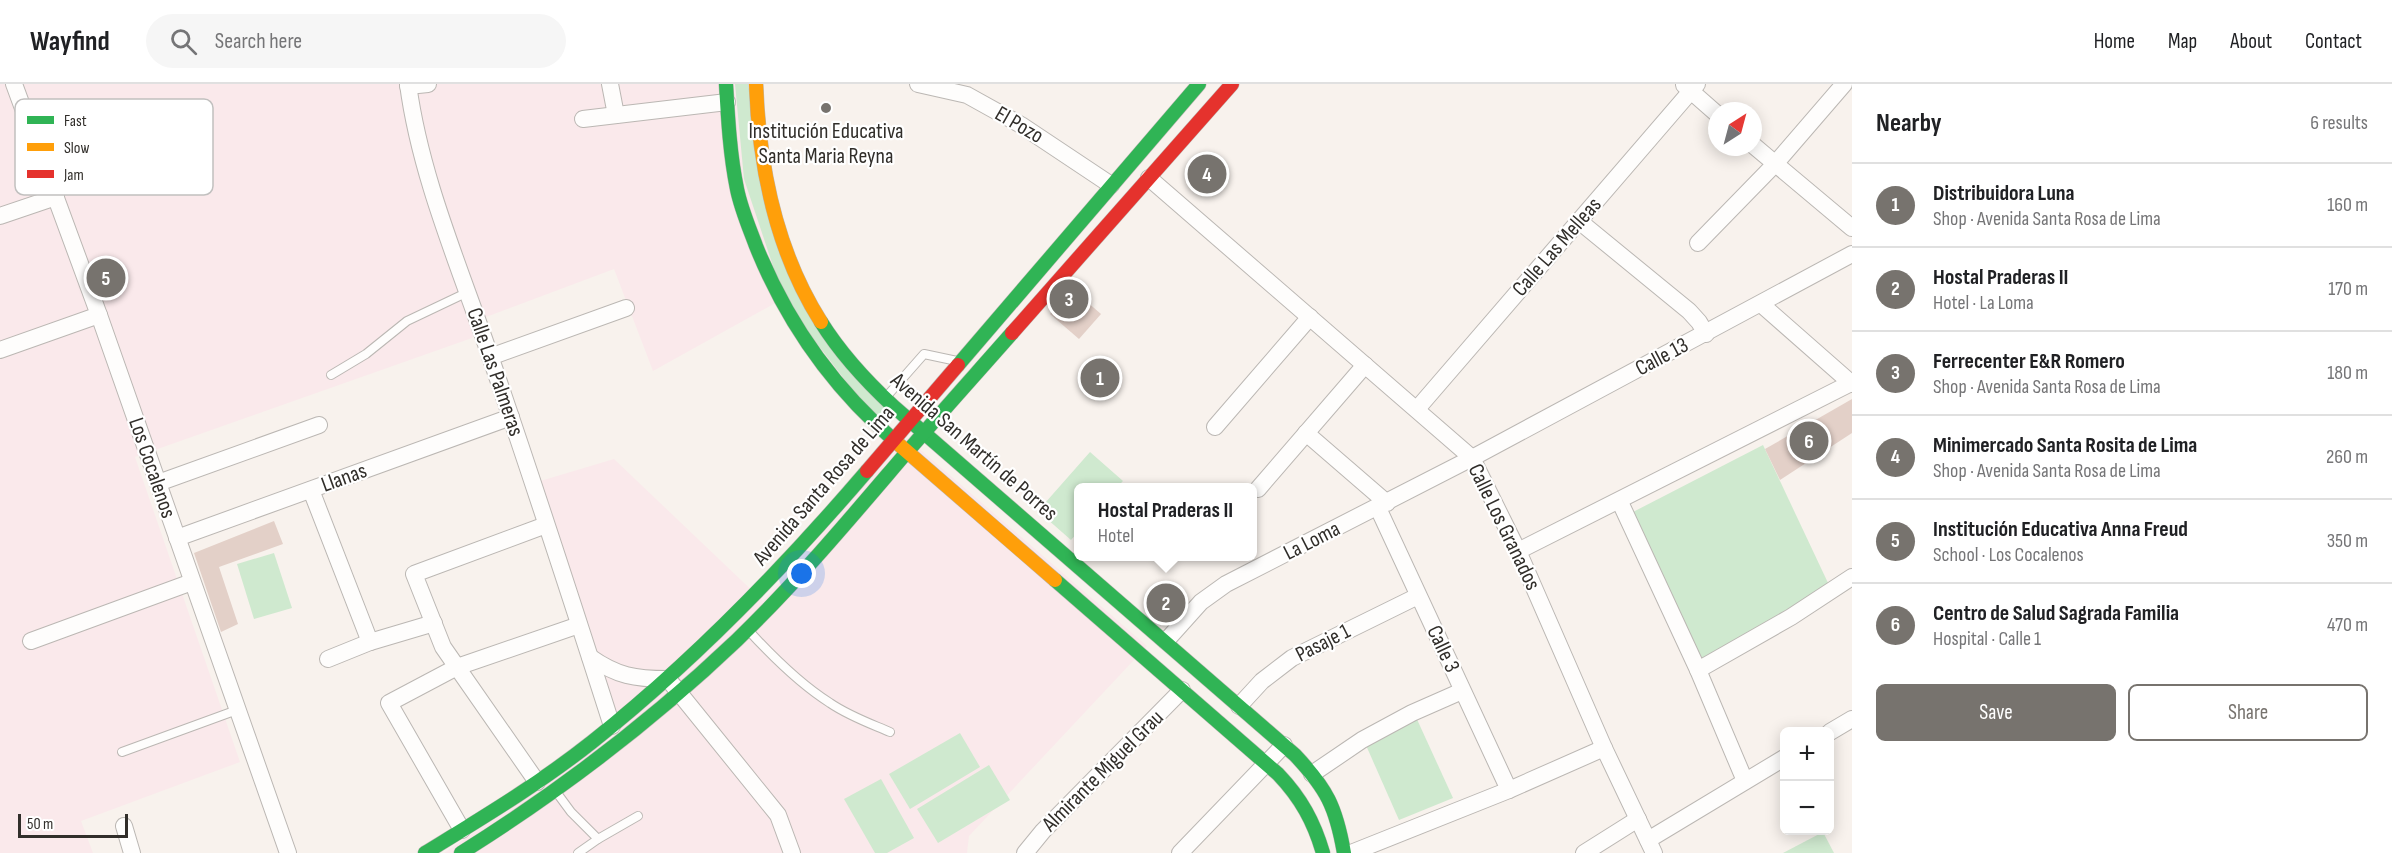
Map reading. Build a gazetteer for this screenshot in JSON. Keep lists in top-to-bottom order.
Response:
{
  "streets": {
    "main road": ["Avenida San Martín de Porres", "Avenida Santa Rosa de Lima"],
    "street": [
      "El Pozo",
      "Calle Las Melleas",
      "Calle 13",
      "Calle Las Palmeras",
      "Los Cocalenos",
      "Llanas",
      "Calle Los Granados",
      "La Loma",
      "Pasaje 1",
      "Calle 3",
      "Almirante Miguel Grau"
    ]
  },
  "crossings": [
    ["El Pozo", "Avenida Santa Rosa de Lima"],
    ["Calle Las Melleas", "Calle Los Granados"],
    ["Calle 13", "Calle Los Granados"],
    ["Calle 13", "La Loma"],
    ["Calle Las Palmeras", "Llanas"],
    ["Calle Las Palmeras", "Avenida Santa Rosa de Lima"],
    ["Avenida San Martín de Porres", "Avenida Santa Rosa de Lima"],
    ["Avenida San Martín de Porres", "La Loma"],
    ["Avenida San Martín de Porres", "Pasaje 1"],
    ["Avenida San Martín de Porres", "Almirante Miguel Grau"],
    ["Los Cocalenos", "Llanas"],
    ["Avenida Santa Rosa de Lima", "Calle Los Granados"],
    ["Calle Los Granados", "La Loma"],
    ["La Loma", "Calle 3"],
    ["Pasaje 1", "Calle 3"]
  ],
  "places": ["Institución Educativa Santa Maria Reyna"],
  "legend": ["Fast", "Slow", "Jam"],
  "scale_bar": "50 m",
  "north": "top right",
  "page": {
    "header": "Wayfind",
    "search": "Search here",
    "nav": [
      "Home",
      "Map",
      "About",
      "Contact"
    ],
    "heading": ["Nearby", "6 results"],
    "pins": [
      "4",
      "5",
      "3",
      "1",
      "6",
      "2"
    ],
    "list": [
      {
        "mark": "1",
        "name": "Distribuidora Luna",
        "note": "Shop · Avenida Santa Rosa de Lima",
        "value": "160 m"
      },
      {
        "mark": "2",
        "name": "Hostal Praderas II",
        "note": "Hotel · La Loma",
        "value": "170 m"
      },
      {
        "mark": "3",
        "name": "Ferrecenter E&R Romero",
        "note": "Shop · Avenida Santa Rosa de Lima",
        "value": "180 m"
      },
      {
        "mark": "4",
        "name": "Minimercado Santa Rosita de Lima",
        "note": "Shop · Avenida Santa Rosa de Lima",
        "value": "260 m"
      },
      {
        "mark": "5",
        "name": "Institución Educativa Anna Freud",
        "note": "School · Los Cocalenos",
        "value": "350 m"
      },
      {
        "mark": "6",
        "name": "Centro de Salud Sagrada Familia",
        "note": "Hospital · Calle 1",
        "value": "470 m"
      }
    ],
    "popup": ["Hostal Praderas II", "Hotel"],
    "buttons": ["Save", "Share"],
    "map_buttons": ["+", "−"],
    "scale": "50 m"
  }
}
